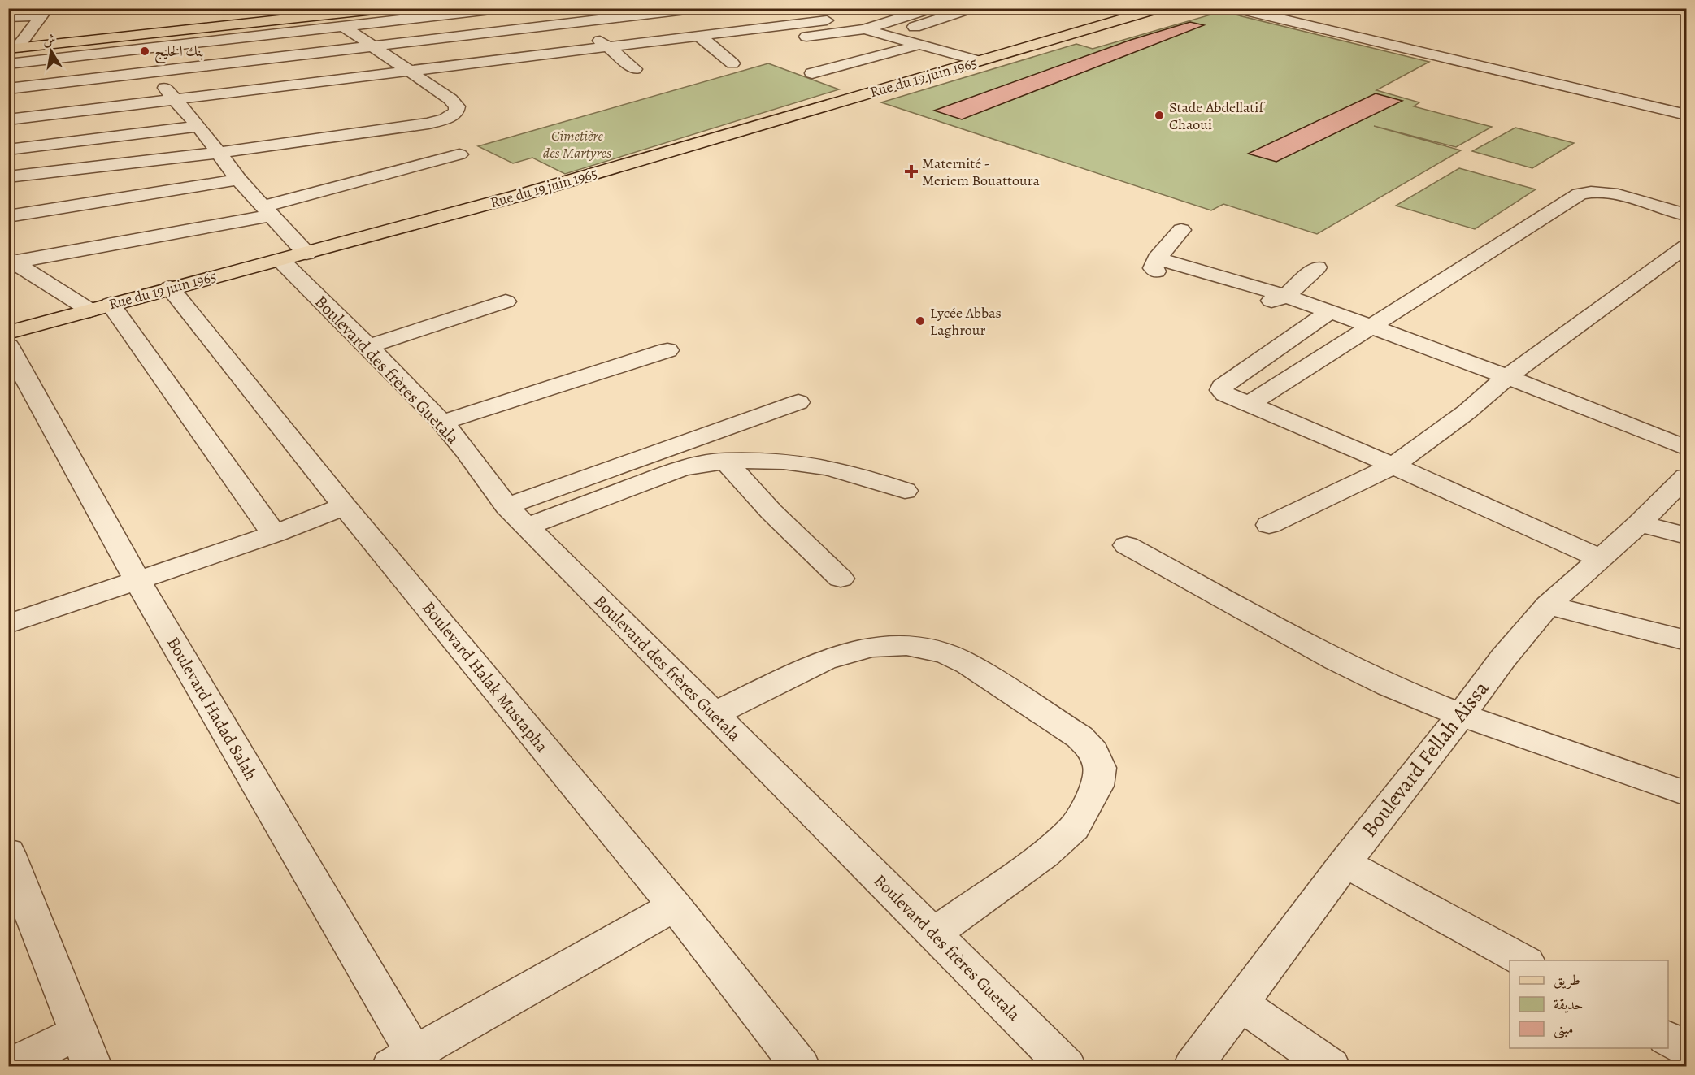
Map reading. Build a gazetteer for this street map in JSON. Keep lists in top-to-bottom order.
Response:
{
  "streets": {
    "main road": ["Rue du 19 juin 1965"],
    "street": [
      "Boulevard des frères Guetala",
      "Boulevard Halak Mustapha",
      "Boulevard Hadad Salah",
      "Boulevard Fellah Aissa"
    ]
  },
  "crossings": [
    ["Rue du 19 juin 1965", "Boulevard des frères Guetala"],
    ["Rue du 19 juin 1965", "Boulevard Halak Mustapha"]
  ],
  "parks": ["Cimetière des Martyres"],
  "places": {
    "other": ["بنك الخليج", "Stade Abdellatif Chaoui", "Lycée Abbas Laghrour"],
    "health": ["Maternité - Meriem Bouattoura"]
  },
  "legend": ["طريق", "حديقة", "مبنى"],
  "north": "top"
}
